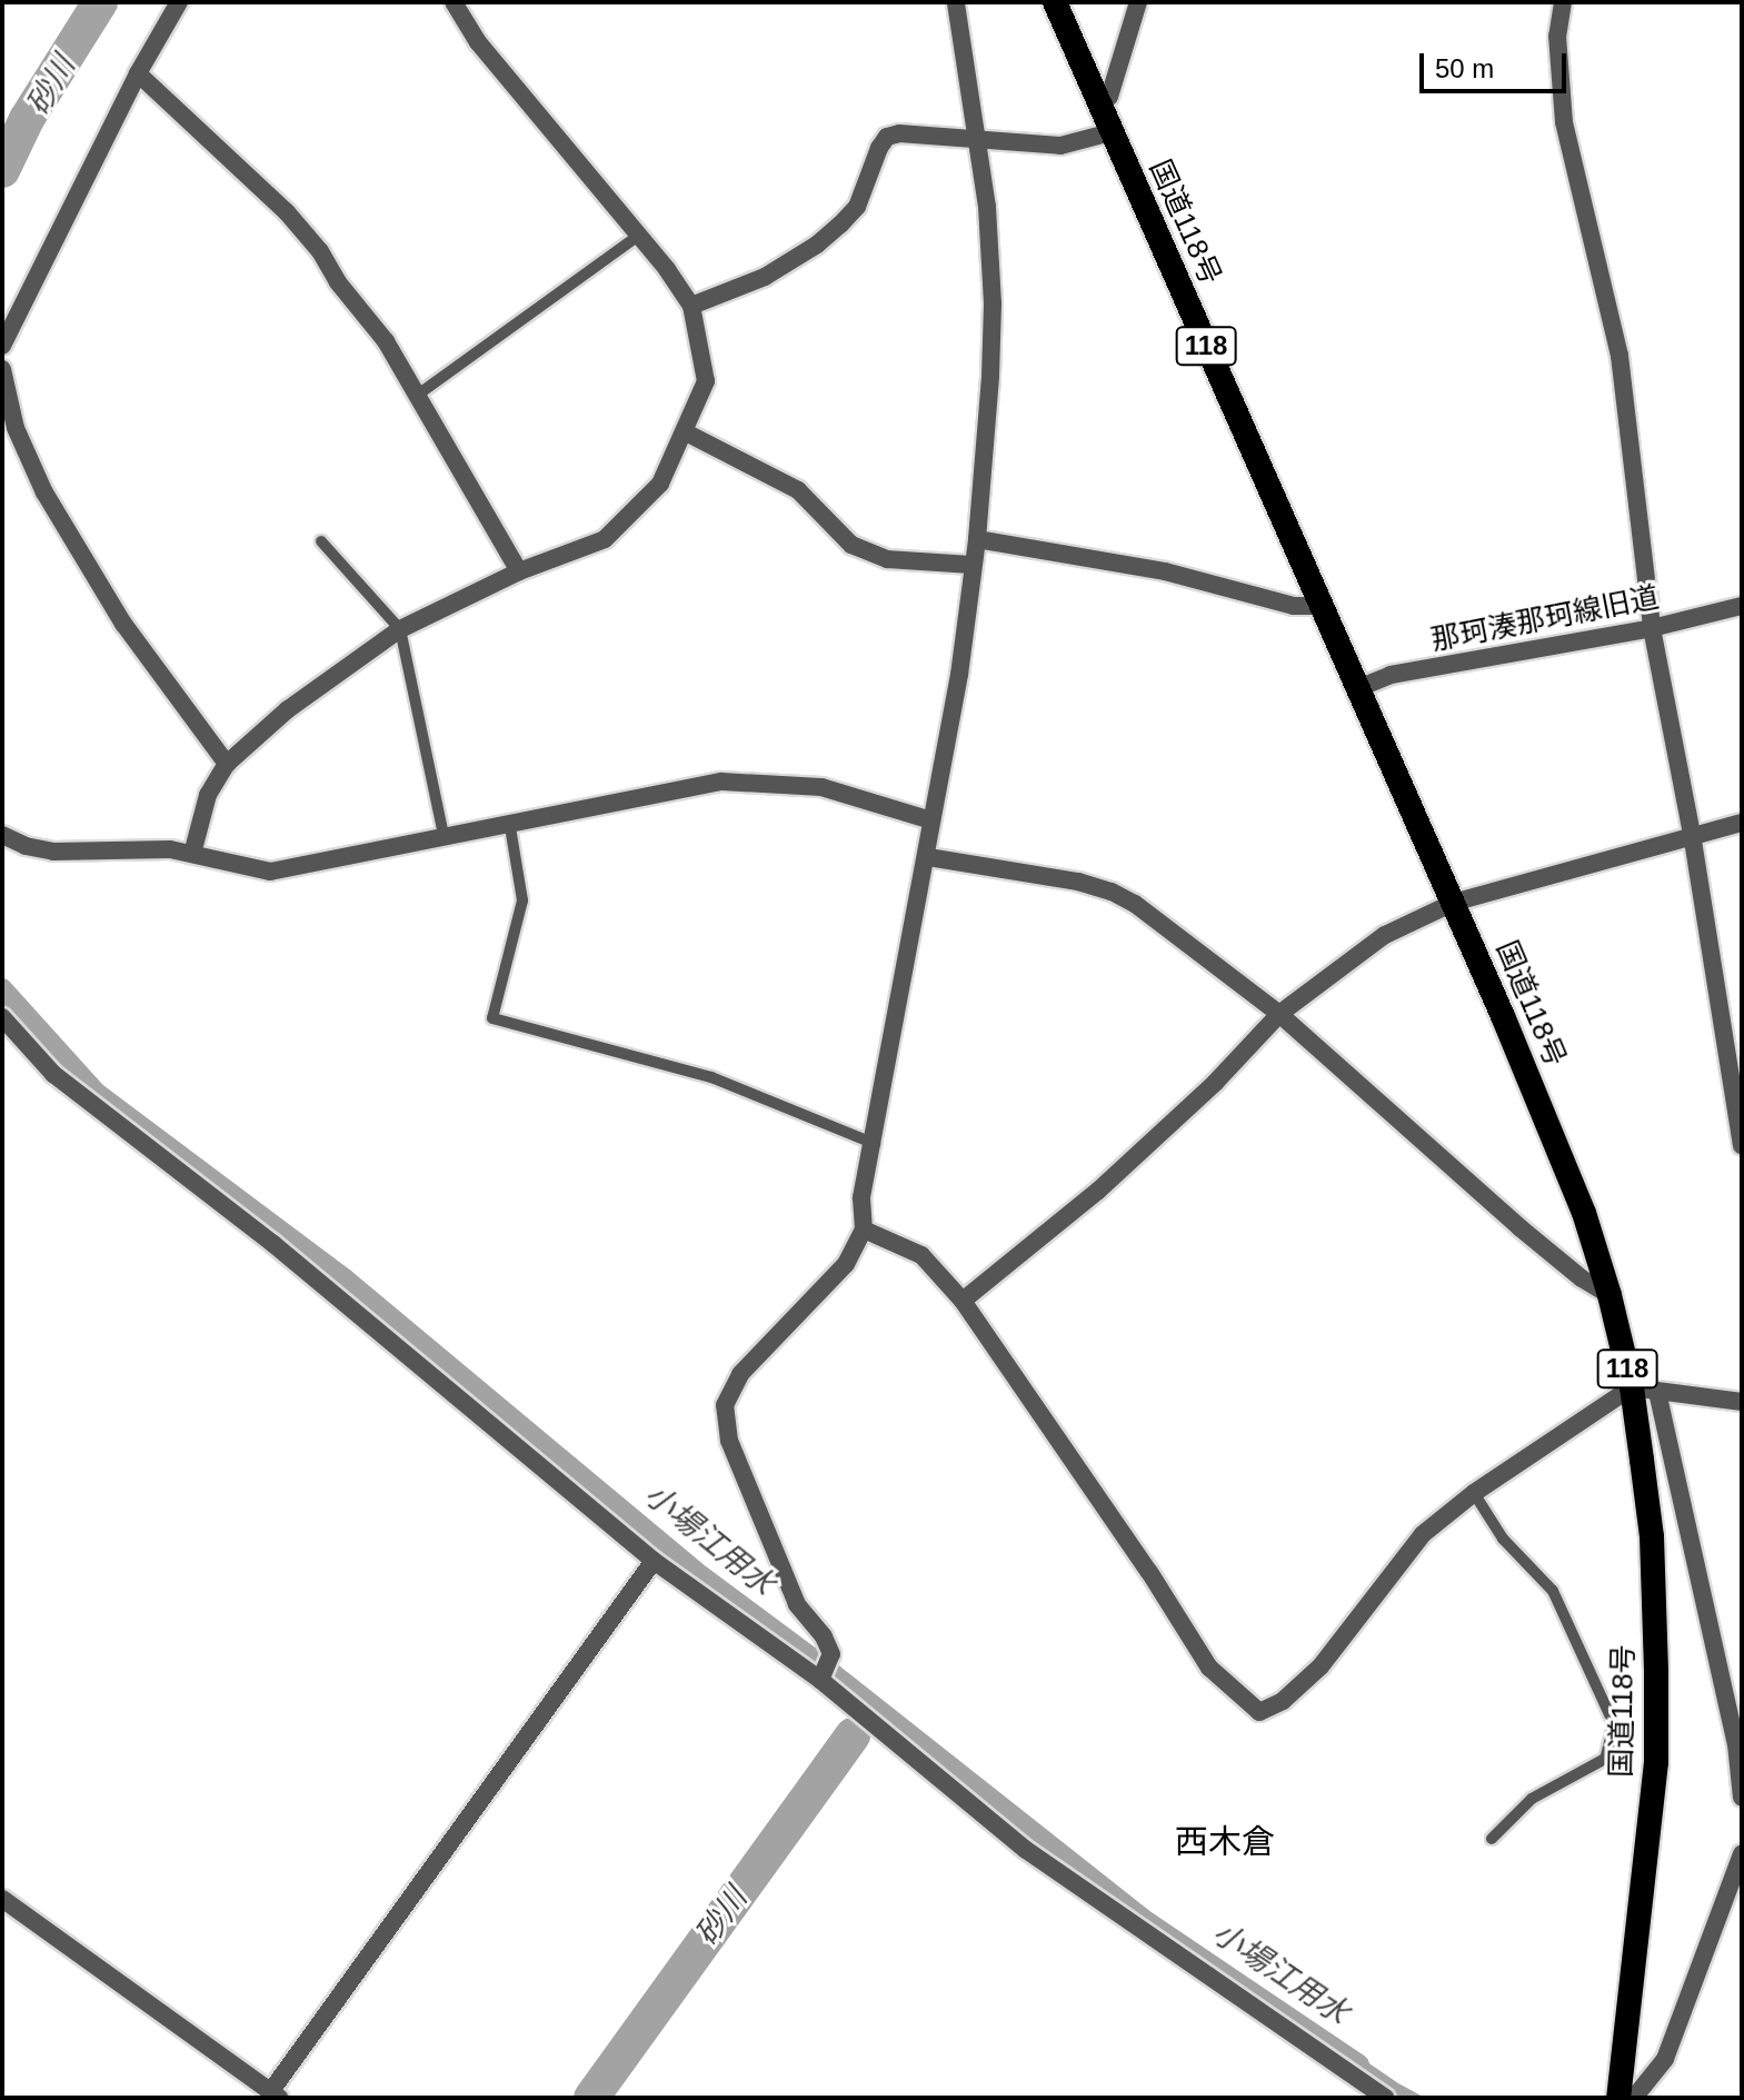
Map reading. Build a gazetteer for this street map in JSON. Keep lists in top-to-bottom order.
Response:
{
  "streets": {
    "highway": ["国道118号", "118"],
    "street": ["那珂湊那珂線旧道"]
  },
  "crossings": [
    ["国道118号", "那珂湊那珂線旧道"]
  ],
  "districts": ["西木倉"],
  "water": ["砂川", "小場江用水"],
  "scale_bar": "50 m"
}
